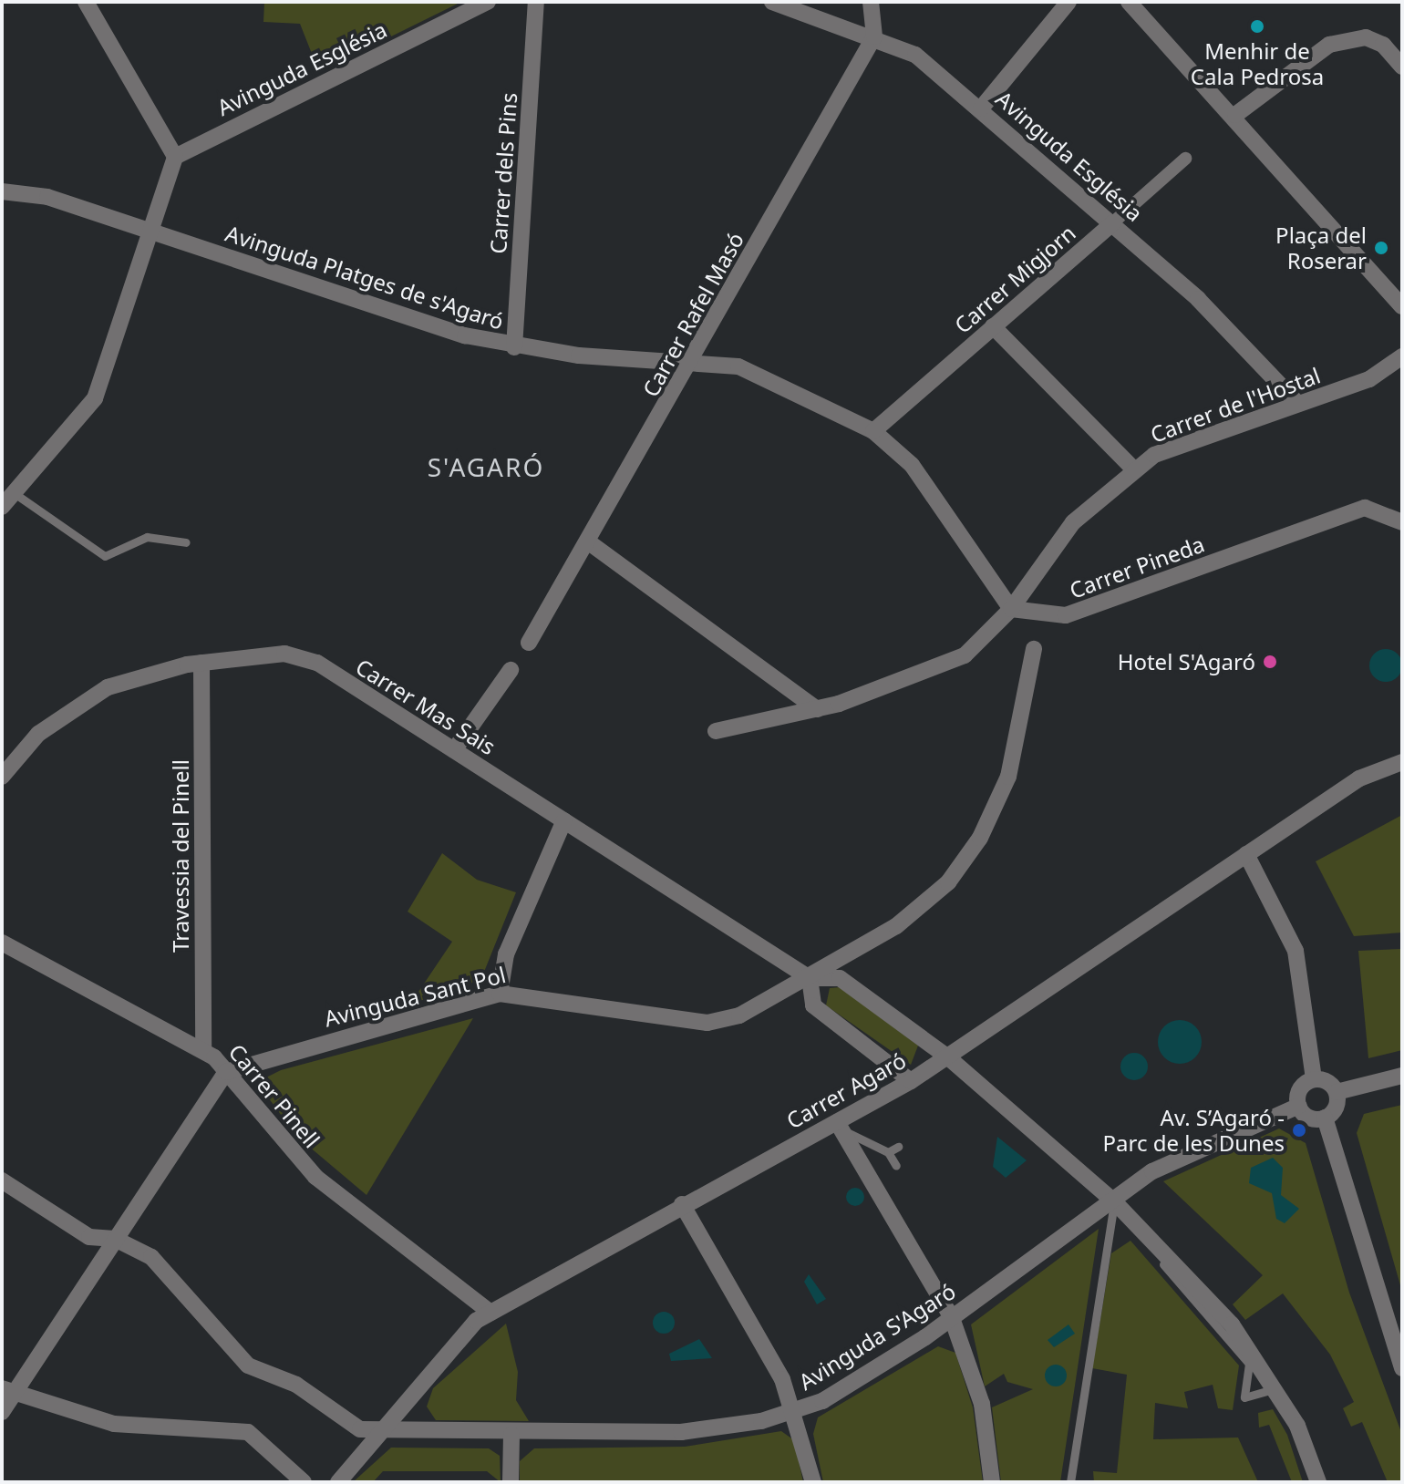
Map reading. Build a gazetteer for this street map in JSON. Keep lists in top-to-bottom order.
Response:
{
  "streets": {
    "street": [
      "Avinguda Església",
      "Carrer dels Pins",
      "Avinguda Platges de s'Agaró",
      "Carrer Migjorn",
      "Carrer Rafel Masó",
      "Carrer de l'Hostal",
      "Carrer Pineda",
      "Carrer Mas Sais",
      "Travessia del Pinell",
      "Avinguda Sant Pol",
      "Carrer Agaró",
      "Carrer Pinell",
      "Avinguda S'Agaró"
    ]
  },
  "crossings": [
    ["Avinguda Església", "Carrer Migjorn"],
    ["Avinguda Església", "Carrer Rafel Masó"],
    ["Avinguda Església", "Carrer de l'Hostal"],
    ["Carrer dels Pins", "Avinguda Platges de s'Agaró"],
    ["Avinguda Platges de s'Agaró", "Carrer Migjorn"],
    ["Avinguda Platges de s'Agaró", "Carrer Rafel Masó"],
    ["Avinguda Platges de s'Agaró", "Carrer de l'Hostal"],
    ["Avinguda Platges de s'Agaró", "Carrer Pineda"],
    ["Carrer de l'Hostal", "Carrer Pineda"],
    ["Carrer Mas Sais", "Travessia del Pinell"],
    ["Carrer Mas Sais", "Avinguda Sant Pol"],
    ["Carrer Mas Sais", "Carrer Agaró"],
    ["Carrer Mas Sais", "Avinguda S'Agaró"],
    ["Travessia del Pinell", "Carrer Pinell"],
    ["Avinguda Sant Pol", "Carrer Pinell"],
    ["Carrer Agaró", "Carrer Pinell"],
    ["Carrer Agaró", "Avinguda S'Agaró"]
  ],
  "districts": ["S'AGARÓ"],
  "places": [
    "Menhir de Cala Pedrosa",
    "Plaça del Roserar",
    "Hotel S'Agaró",
    "Av. S’Agaró - Parc de les Dunes"
  ]
}
